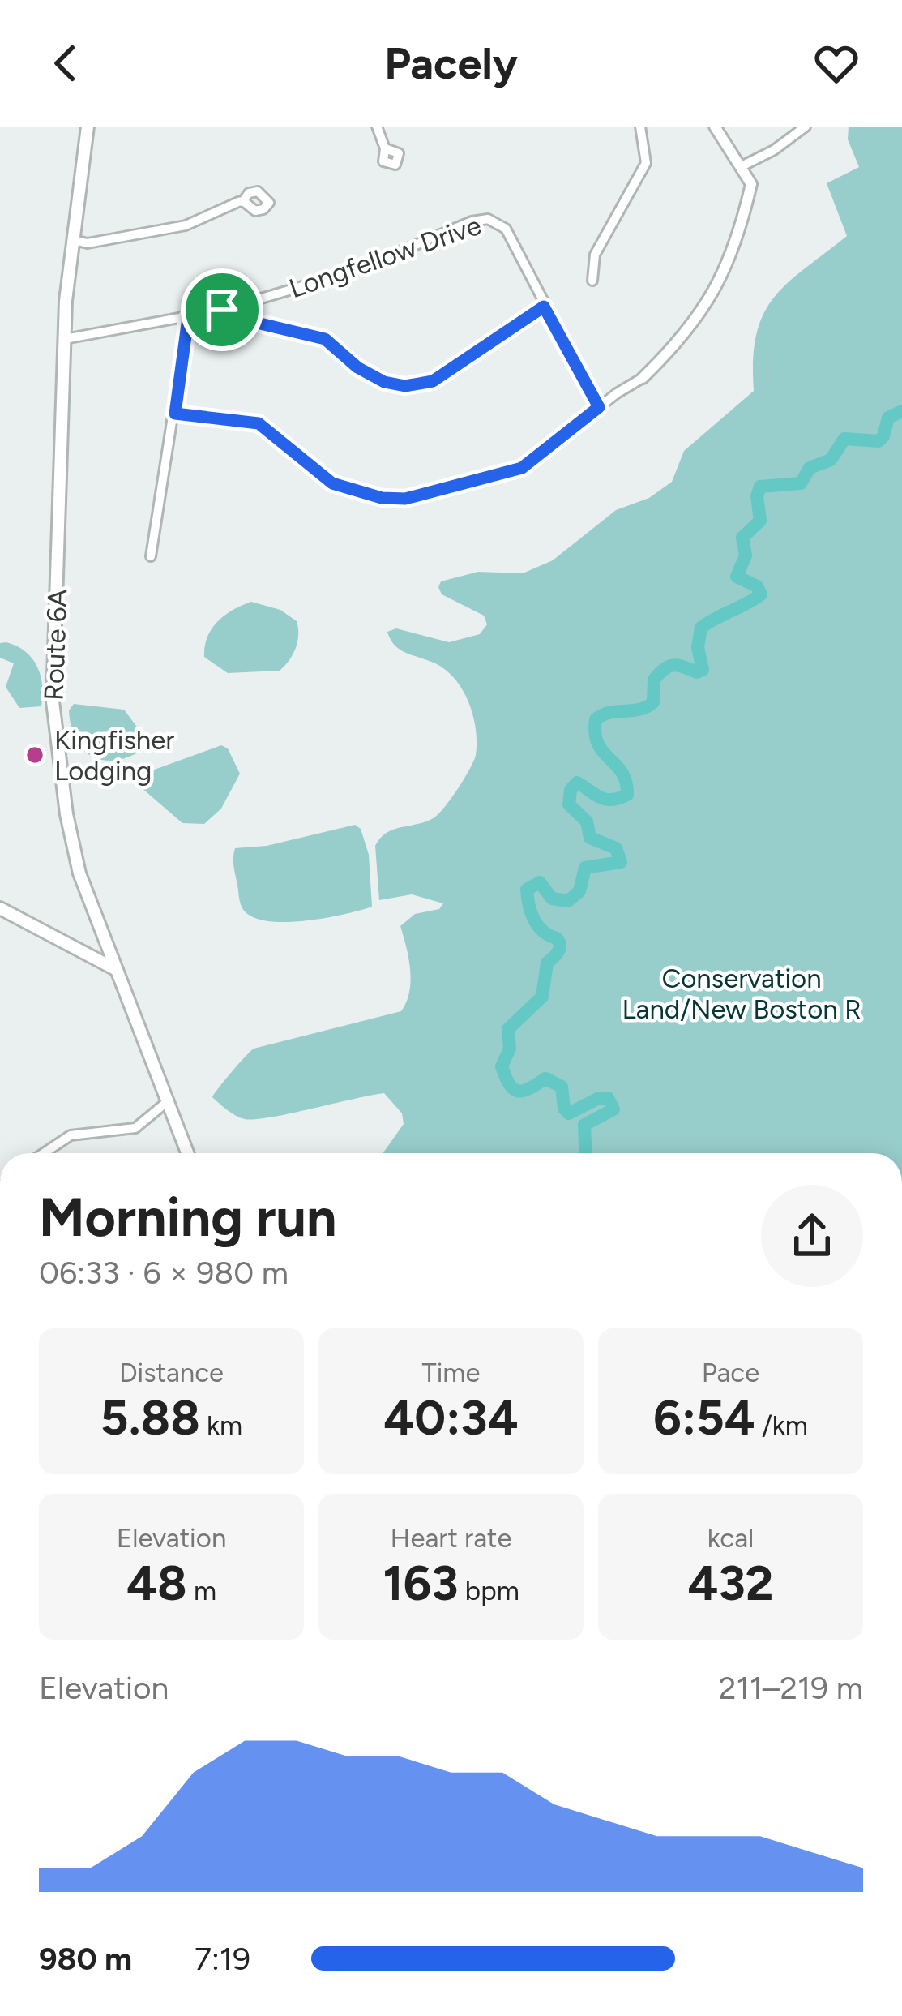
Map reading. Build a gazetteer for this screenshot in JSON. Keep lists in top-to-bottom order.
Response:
{
  "streets": {
    "main road": ["Route 6A"],
    "street": ["Longfellow Drive"]
  },
  "crossings": [
    ["Longfellow Drive", "Route 6A"]
  ],
  "parks": ["Conservation Land/New Boston R"],
  "places": ["Kingfisher Lodging"],
  "page": {
    "header": "Pacely",
    "heading": ["Morning run", "06:33 · 6 × 980 m"],
    "stats": [
      ["Distance", "5.88 km"],
      ["Time", "40:34"],
      ["Pace", "6:54 /km"],
      ["Elevation", "48 m"],
      ["Heart rate", "163 bpm"],
      ["kcal", "432"]
    ],
    "chart": ["Elevation", "211–219 m"],
    "list": [
      {
        "name": "980 m",
        "note": "7:19"
      }
    ]
  }
}
